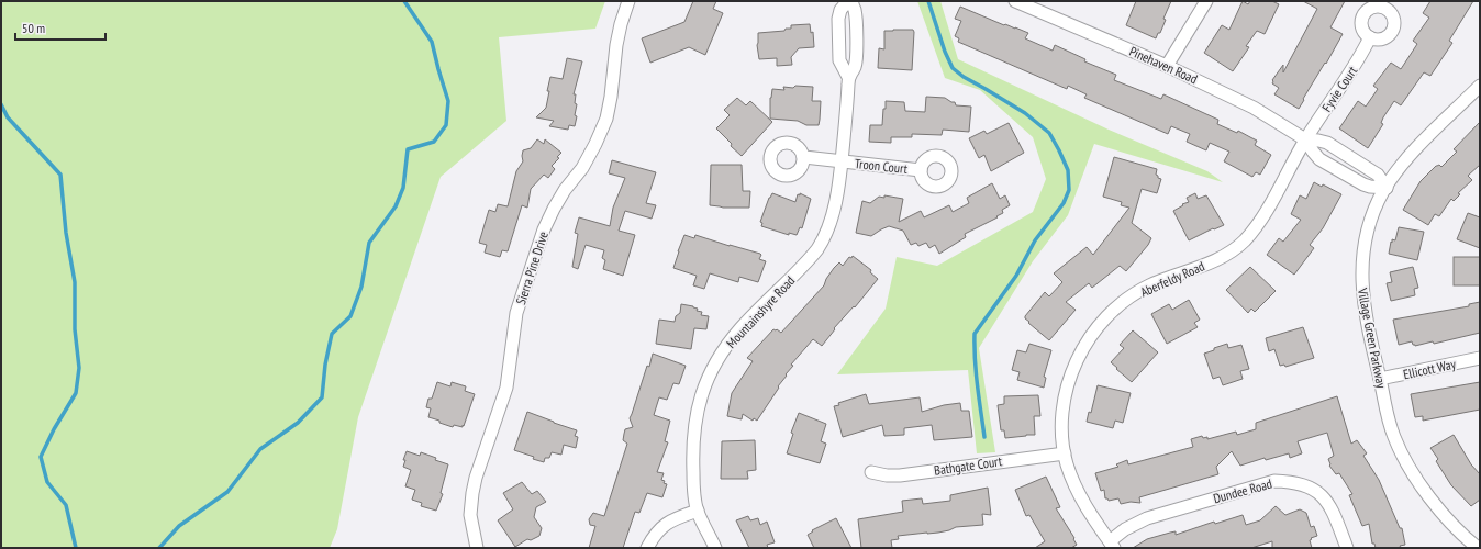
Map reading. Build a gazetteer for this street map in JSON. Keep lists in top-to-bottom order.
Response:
{
  "streets": {
    "street": [
      "Pinehaven Road",
      "Fyvie Court",
      "Troon Court",
      "Sierra Pine Drive",
      "Aberfeldy Road",
      "Mountainshyre Road",
      "Village Green Parkway",
      "Ellicott Way",
      "Bathgate Court",
      "Dundee Road"
    ]
  },
  "crossings": [
    ["Pinehaven Road", "Fyvie Court"],
    ["Pinehaven Road", "Aberfeldy Road"],
    ["Pinehaven Road", "Village Green Parkway"],
    ["Fyvie Court", "Aberfeldy Road"],
    ["Troon Court", "Mountainshyre Road"],
    ["Aberfeldy Road", "Bathgate Court"],
    ["Aberfeldy Road", "Dundee Road"],
    ["Village Green Parkway", "Ellicott Way"]
  ],
  "scale_bar": "50 m"
}
